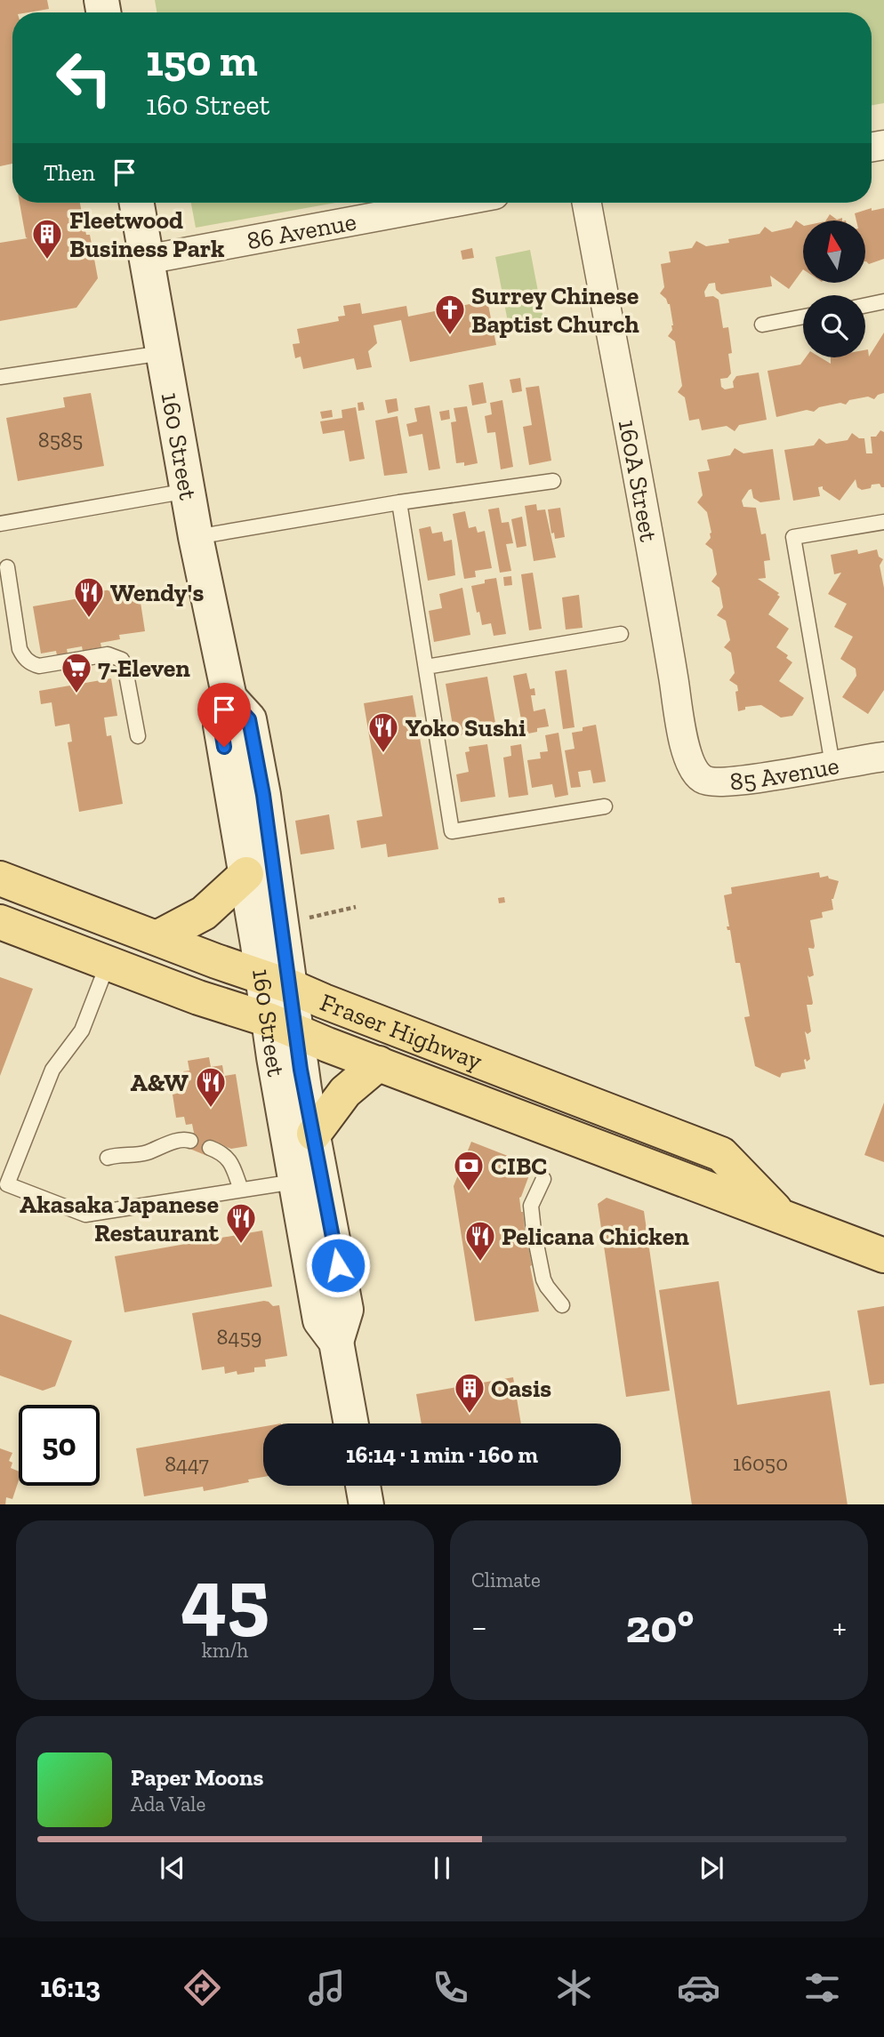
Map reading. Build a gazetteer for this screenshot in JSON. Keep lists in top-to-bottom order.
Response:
{
  "streets": {
    "main road": ["160 Street", "Fraser Highway"],
    "street": ["86 Avenue", "160A Street", "85 Avenue"]
  },
  "crossings": [
    ["86 Avenue", "160 Street"],
    ["160 Street", "Fraser Highway"],
    ["160A Street", "85 Avenue"]
  ],
  "places": {
    "building": ["Fleetwood Business Park", "Oasis"],
    "church": ["Surrey Chinese Baptist Church"],
    "restaurant": [
      "Wendy's",
      "Yoko Sushi",
      "A&W",
      "Akasaka Japanese Restaurant",
      "Pelicana Chicken"
    ],
    "supermarket": ["7-Eleven"],
    "bank": ["CIBC"]
  },
  "house_numbers": [
    "8585",
    "8459",
    "16050",
    "8447"
  ],
  "north": "top",
  "page": {
    "turn": ["150 m", "160 Street"],
    "then": "Then",
    "limit": "50",
    "trip": "16:14 · 1 min · 160 m",
    "tile": [
      ["45", "km/h"],
      "Climate"
    ],
    "heat": ["−", "20°", "+"],
    "song": ["Paper Moons", "Ada Vale"],
    "tabs": "16:13"
  }
}
